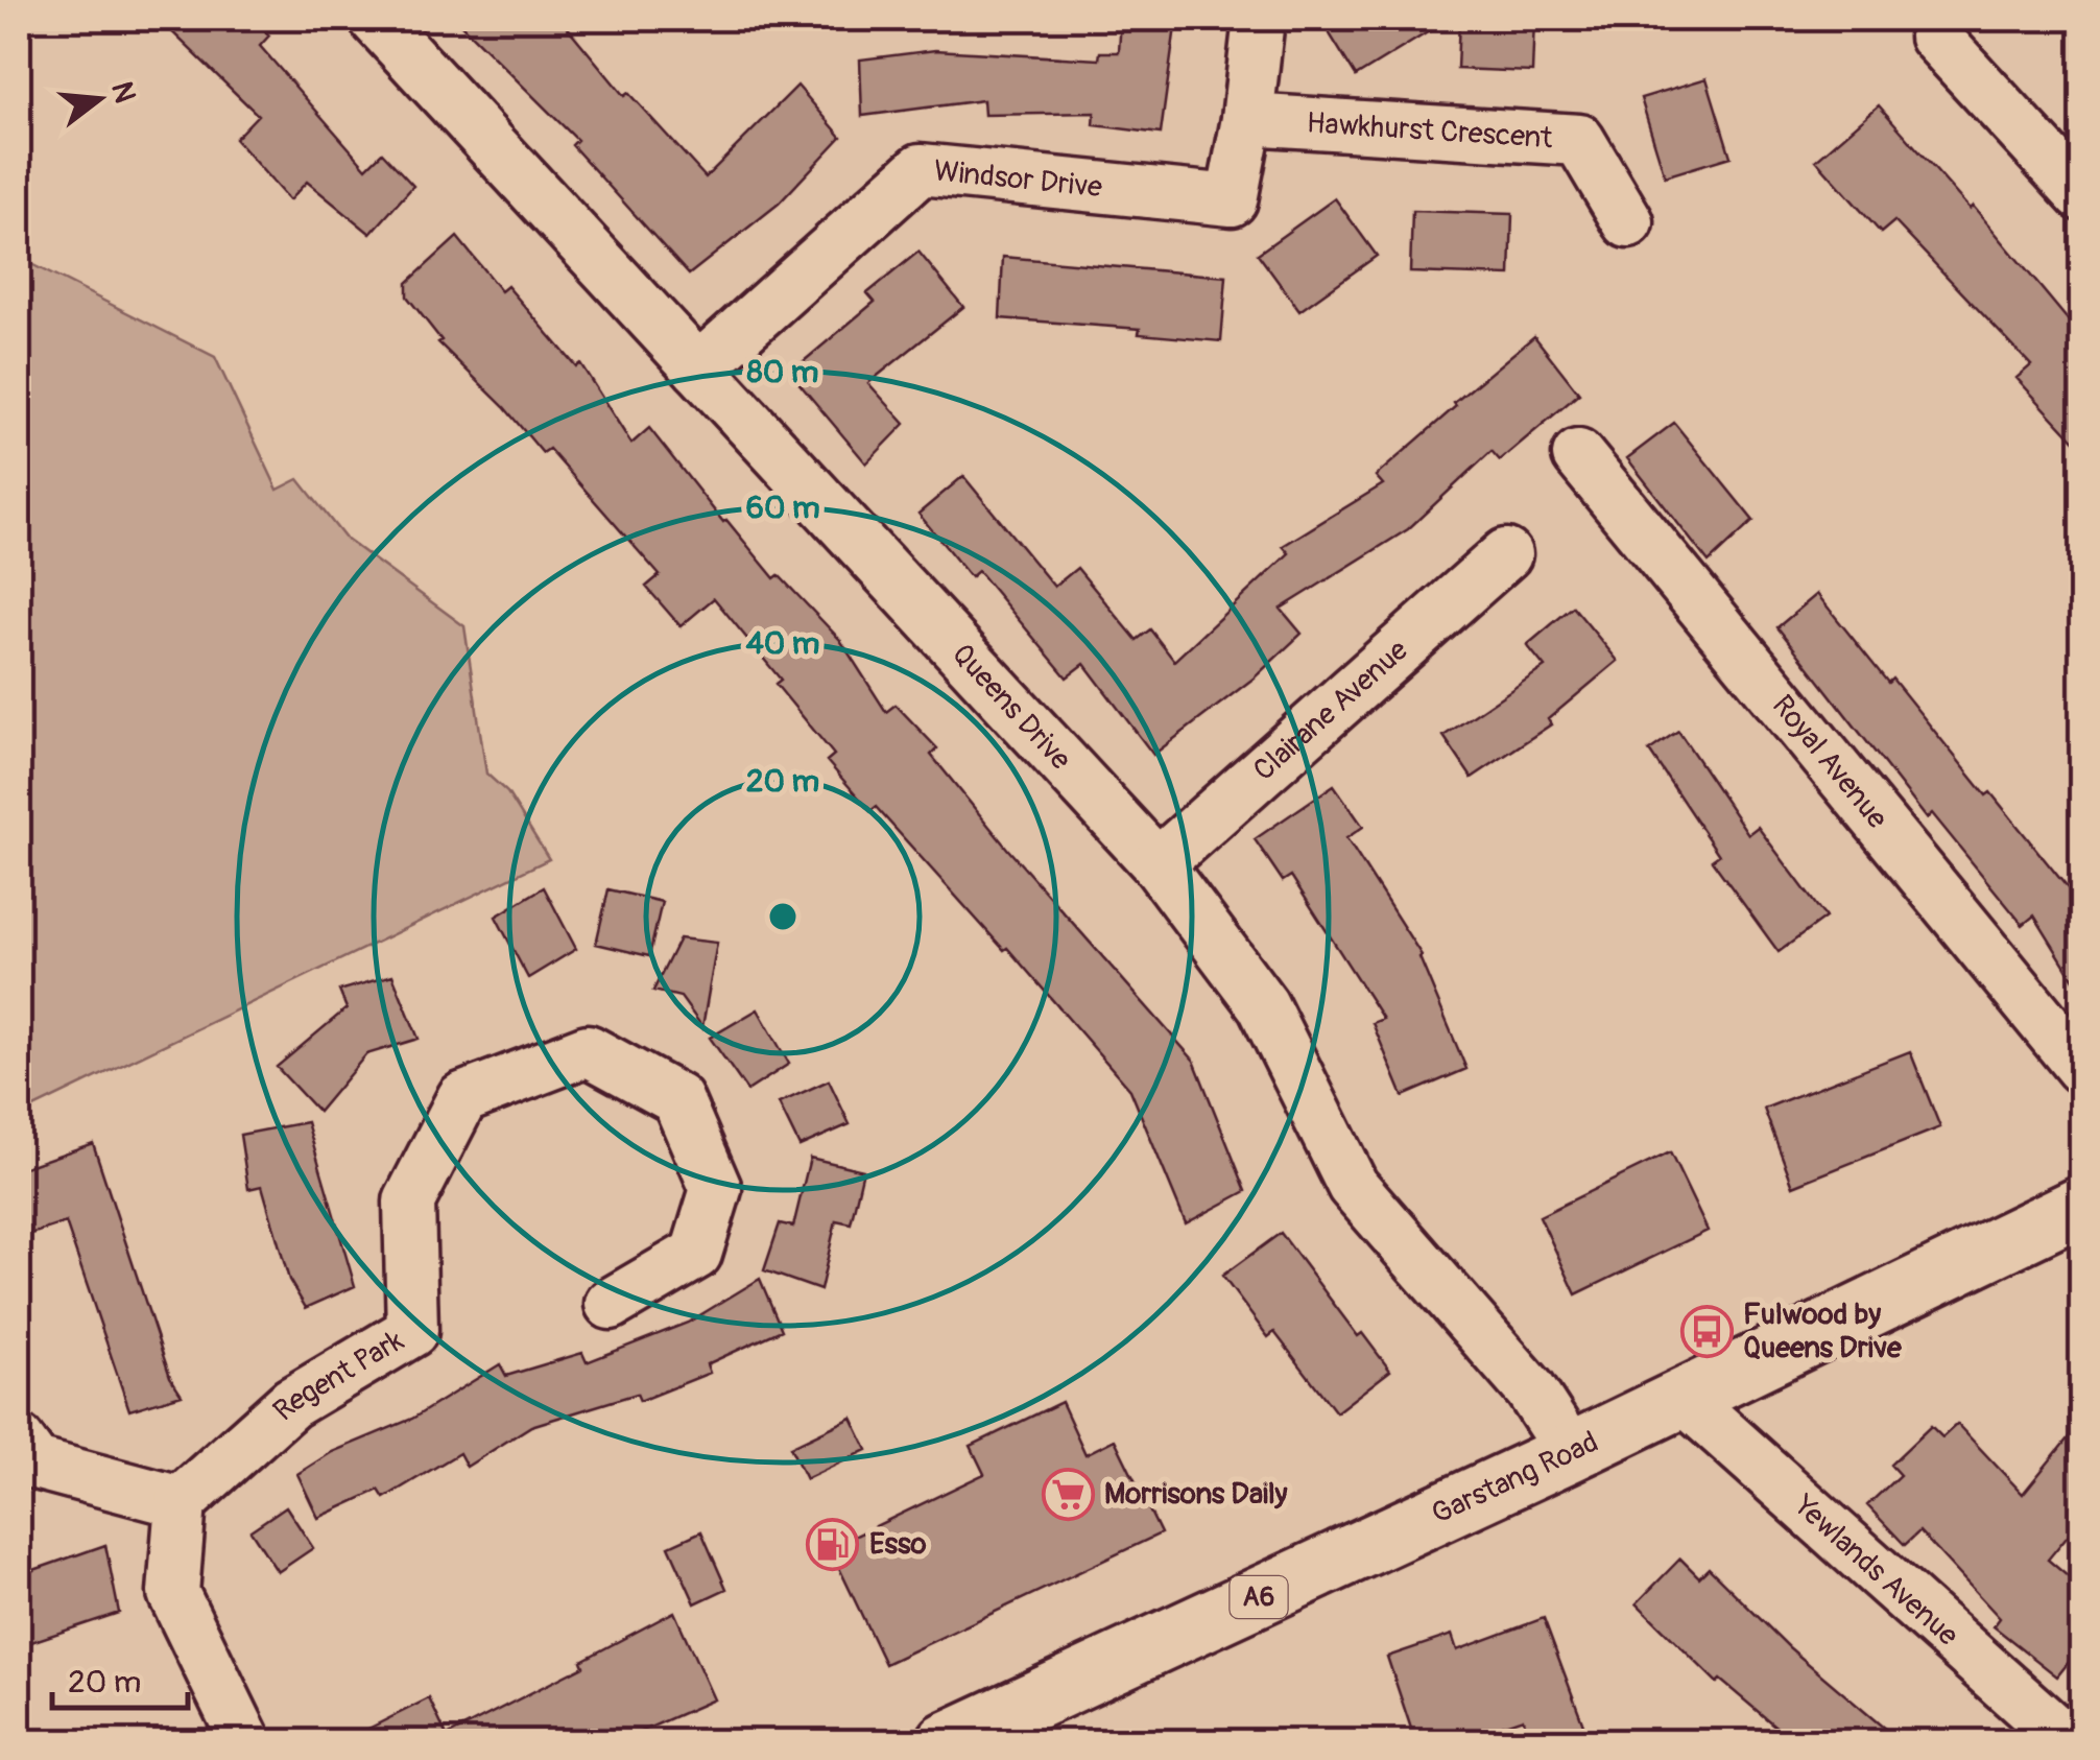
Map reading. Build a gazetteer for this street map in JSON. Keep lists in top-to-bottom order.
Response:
{
  "streets": {
    "highway": ["Garstang Road", "A6"],
    "street": [
      "Hawkhurst Crescent",
      "Windsor Drive",
      "Queens Drive",
      "Clairane Avenue",
      "Royal Avenue",
      "Regent Park",
      "Yewlands Avenue"
    ]
  },
  "crossings": [
    ["Hawkhurst Crescent", "Windsor Drive"],
    ["Windsor Drive", "Queens Drive"],
    ["Queens Drive", "Clairane Avenue"],
    ["Queens Drive", "Garstang Road"],
    ["Garstang Road", "Yewlands Avenue"]
  ],
  "places": {
    "bus stop": ["Fulwood by Queens Drive"],
    "supermarket": ["Morrisons Daily"],
    "fuel station": ["Esso"]
  },
  "scale_bar": "20 m",
  "north": "right",
  "rings": [
    "80 m",
    "60 m",
    "40 m",
    "20 m"
  ]
}
